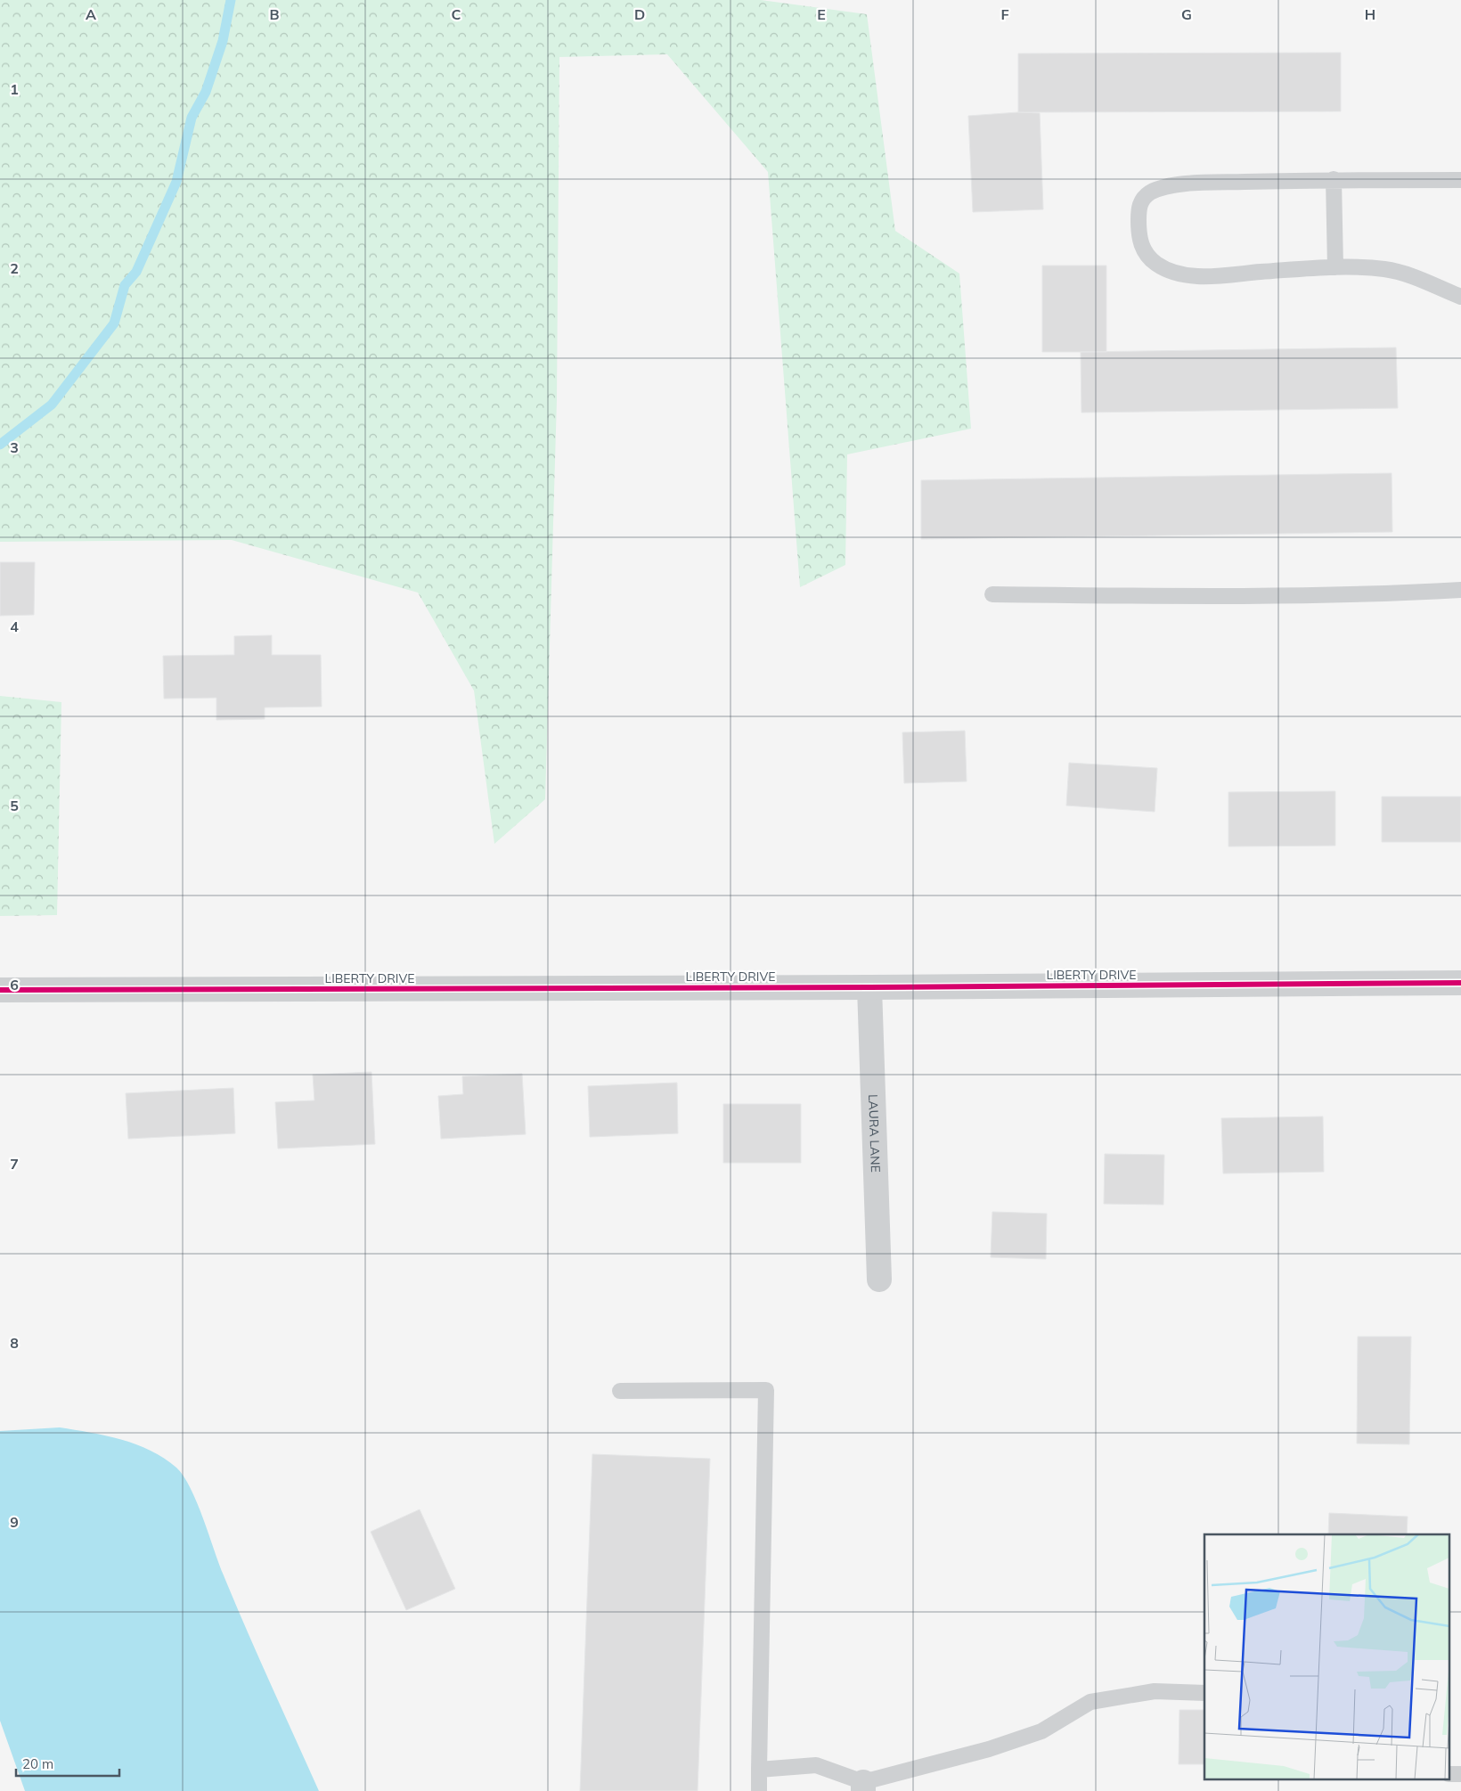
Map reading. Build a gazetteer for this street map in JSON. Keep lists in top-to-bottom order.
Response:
{
  "streets": {
    "street": ["LIBERTY DRIVE", "LAURA LANE"]
  },
  "crossings": [
    ["LIBERTY DRIVE", "LAURA LANE"]
  ],
  "scale_bar": "20 m",
  "grid": {
    "columns": [
      "A",
      "B",
      "C",
      "D",
      "E",
      "F",
      "G",
      "H"
    ],
    "rows": [
      "1",
      "2",
      "3",
      "4",
      "5",
      "6",
      "7",
      "8",
      "9"
    ]
  }
}
